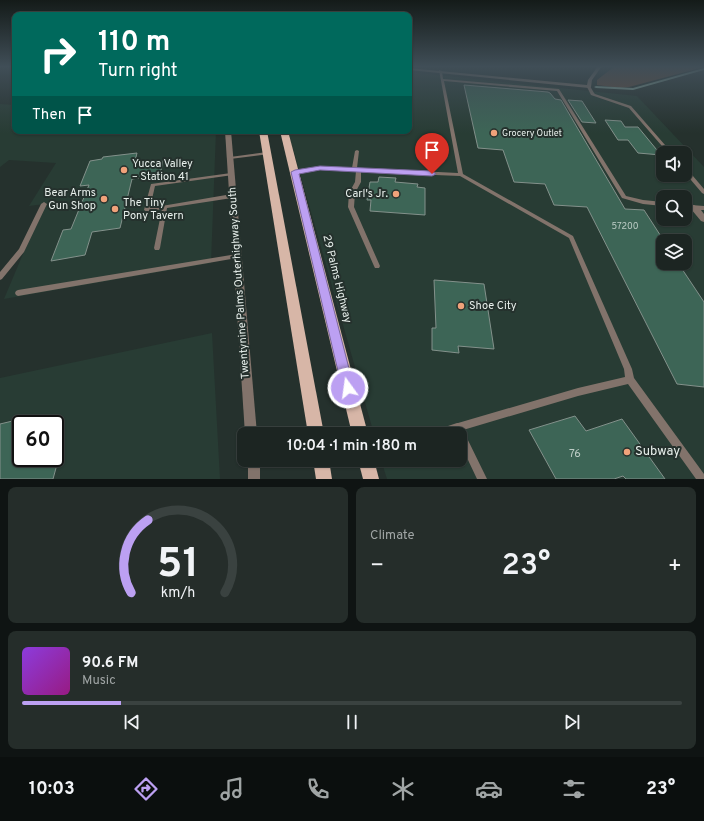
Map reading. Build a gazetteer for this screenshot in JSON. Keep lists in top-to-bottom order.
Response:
{
  "streets": {
    "main road": ["29 Palms Highway"],
    "street": ["Twentynine Palms Outerhighway South"]
  },
  "places": [
    "Grocery Outlet",
    "Yucca Valley – Station 41",
    "Carl's Jr.",
    "Bear Arms Gun Shop",
    "The Tiny Pony Tavern",
    "Shoe City",
    "Subway"
  ],
  "house_numbers": ["57200", "76"],
  "page": {
    "turn": ["110 m", "Turn right"],
    "then": "Then",
    "limit": "60",
    "trip": "10:04 · 1 min · 180 m",
    "tile": "Climate",
    "heat": ["−", "23°", "+"],
    "song": ["90.6 FM", "Music"],
    "tabs": ["10:03", "23°"],
    "gauge": ["51", "km/h"]
  }
}
